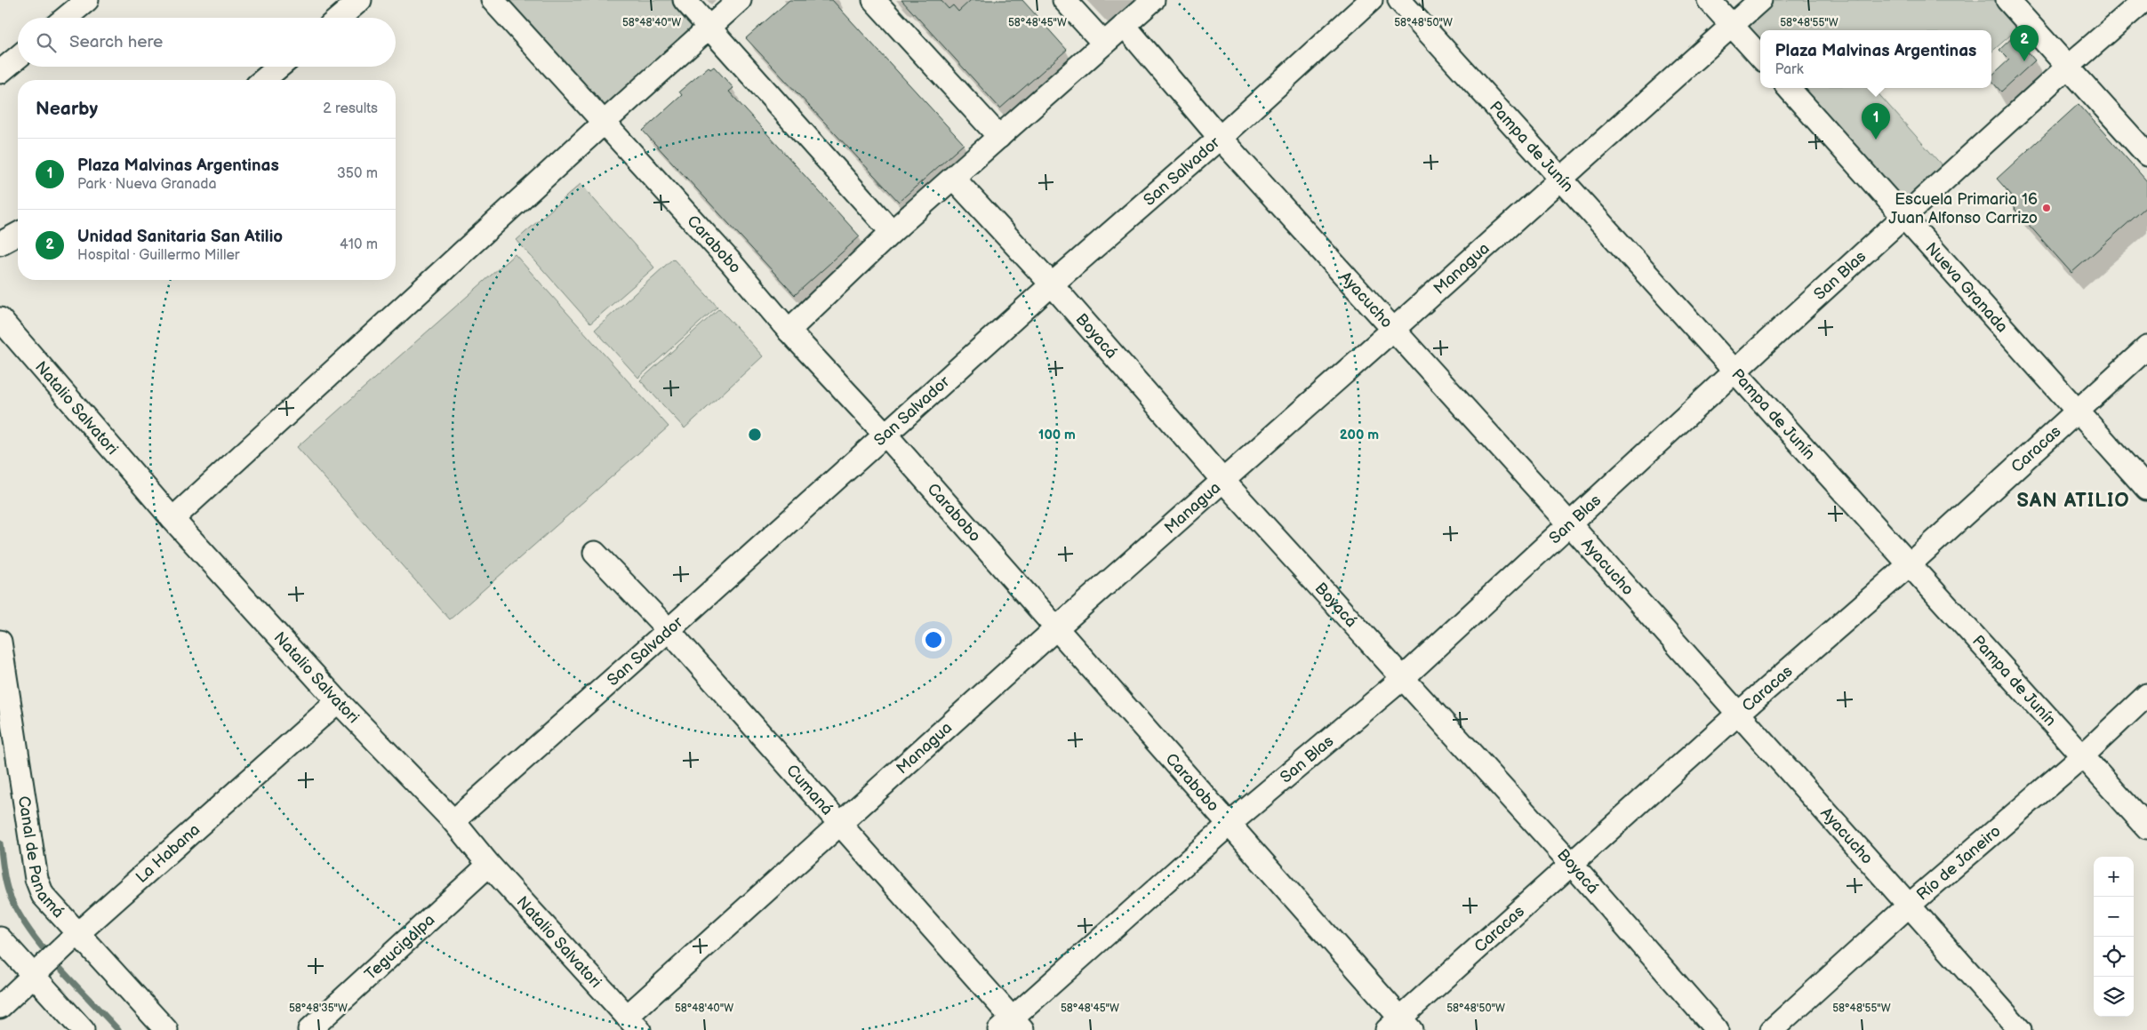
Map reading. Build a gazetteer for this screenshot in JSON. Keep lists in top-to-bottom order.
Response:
{
  "streets": {
    "street": [
      "Pampa de Junín",
      "San Salvador",
      "Carabobo",
      "Managua",
      "San Blas",
      "Nueva Granada",
      "Ayacucho",
      "Boyacá",
      "Natalio Salvatori",
      "Caracas",
      "Cumaná",
      "La Habana",
      "Canal de Panamá",
      "Río de Janeiro",
      "Tegucigalpa"
    ]
  },
  "crossings": [
    ["Pampa de Junín", "Managua"],
    ["Pampa de Junín", "San Blas"],
    ["Pampa de Junín", "Caracas"],
    ["Pampa de Junín", "Río de Janeiro"],
    ["San Salvador", "Carabobo"],
    ["San Salvador", "Ayacucho"],
    ["San Salvador", "Boyacá"],
    ["San Salvador", "Natalio Salvatori"],
    ["San Salvador", "Cumaná"],
    ["Carabobo", "Managua"],
    ["Carabobo", "San Blas"],
    ["Carabobo", "Caracas"],
    ["Managua", "Ayacucho"],
    ["Managua", "Boyacá"],
    ["Managua", "Natalio Salvatori"],
    ["Managua", "Cumaná"],
    ["San Blas", "Nueva Granada"],
    ["San Blas", "Ayacucho"],
    ["San Blas", "Boyacá"],
    ["San Blas", "Cumaná"],
    ["Nueva Granada", "Caracas"],
    ["Ayacucho", "Caracas"],
    ["Ayacucho", "Río de Janeiro"],
    ["Boyacá", "Caracas"],
    ["Natalio Salvatori", "La Habana"],
    ["Natalio Salvatori", "Tegucigalpa"],
    ["La Habana", "Canal de Panamá"]
  ],
  "districts": ["SAN ATILIO"],
  "places": ["Escuela Primaria 16 Juan Alfonso Carrizo"],
  "page": {
    "search": "Search here",
    "pins": ["2", "1"],
    "popup": ["Plaza Malvinas Argentinas", "Park"],
    "heading": ["Nearby", "2 results"],
    "list": [
      {
        "mark": "1",
        "name": "Plaza Malvinas Argentinas",
        "note": "Park · Nueva Granada",
        "value": "350 m"
      },
      {
        "mark": "2",
        "name": "Unidad Sanitaria San Atilio",
        "note": "Hospital · Guillermo Miller",
        "value": "410 m"
      }
    ],
    "map_buttons": ["+", "−"]
  },
  "coordinates": [
    "58°48'40\"W",
    "58°48'45\"W",
    "58°48'50\"W",
    "58°48'55\"W",
    "58°48'35\"W"
  ],
  "rings": ["100 m", "200 m"]
}
